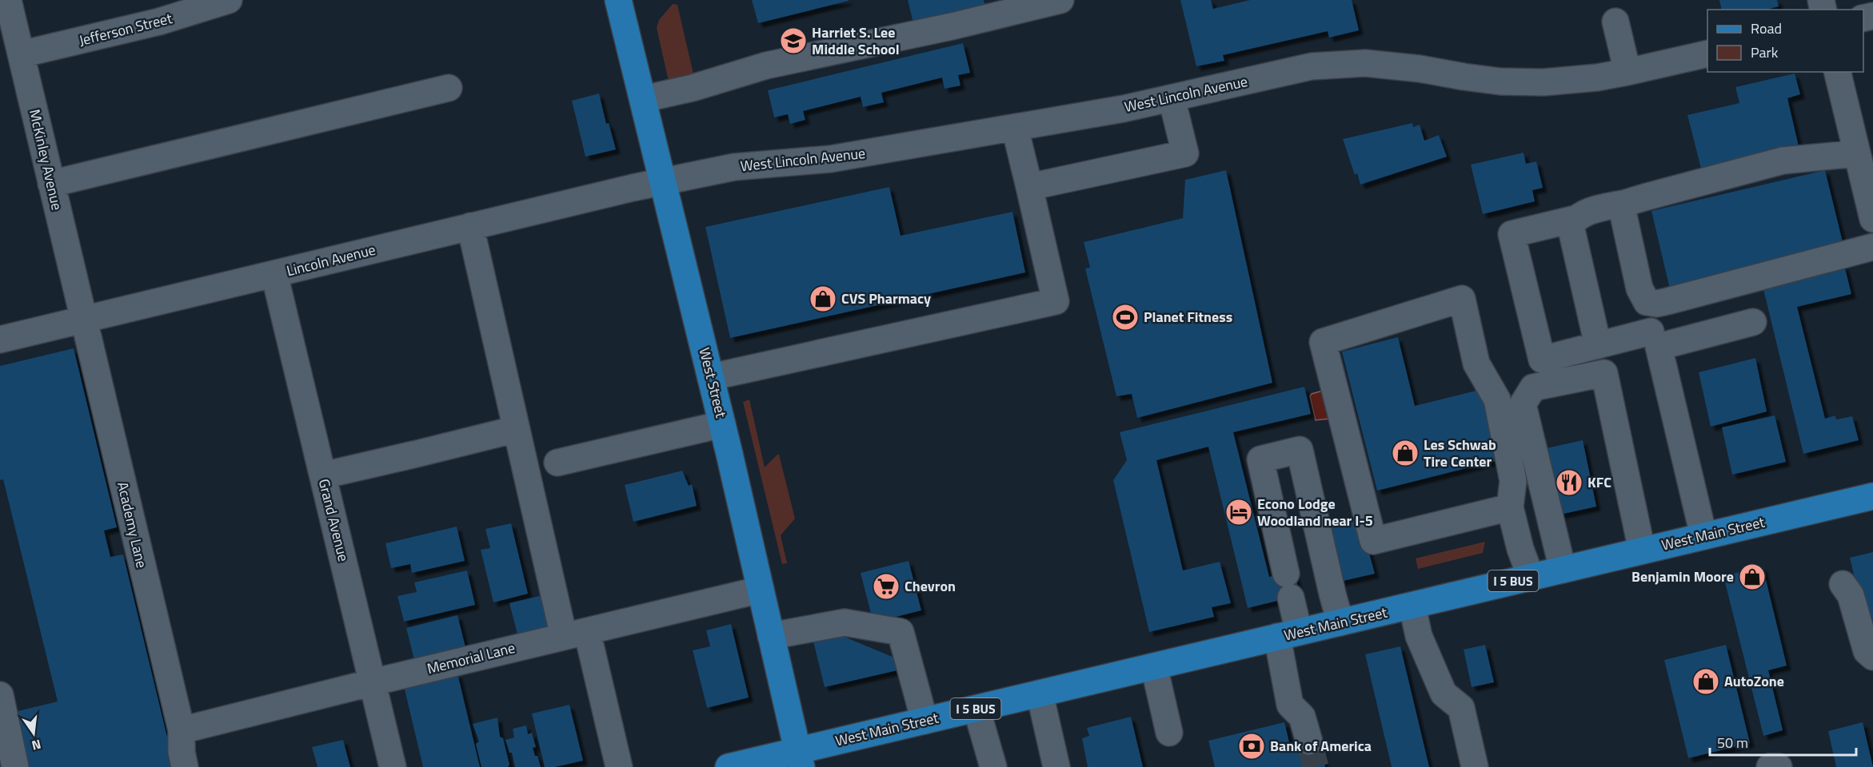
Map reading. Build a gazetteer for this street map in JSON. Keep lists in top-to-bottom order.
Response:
{
  "streets": {
    "main road": ["West Street", "West Main Street", "I 5 BUS"],
    "street": [
      "Jefferson Street",
      "West Lincoln Avenue",
      "McKinley Avenue",
      "Lincoln Avenue",
      "Grand Avenue",
      "Academy Lane",
      "Memorial Lane"
    ]
  },
  "crossings": [
    ["Jefferson Street", "McKinley Avenue"],
    ["West Lincoln Avenue", "Lincoln Avenue"],
    ["West Lincoln Avenue", "West Street"],
    ["McKinley Avenue", "Lincoln Avenue"],
    ["McKinley Avenue", "Academy Lane"],
    ["Lincoln Avenue", "West Street"],
    ["Lincoln Avenue", "Grand Avenue"],
    ["Lincoln Avenue", "Academy Lane"],
    ["West Street", "West Main Street"],
    ["West Street", "I 5 BUS"],
    ["West Street", "Memorial Lane"],
    ["Grand Avenue", "Memorial Lane"],
    ["Academy Lane", "Memorial Lane"],
    ["West Main Street", "I 5 BUS"]
  ],
  "places": {
    "school or university": ["Harriet S. Lee Middle School"],
    "shop": [
      "CVS Pharmacy",
      "Les Schwab Tire Center",
      "Benjamin Moore",
      "AutoZone"
    ],
    "sports": ["Planet Fitness"],
    "restaurant": ["KFC"],
    "hotel": ["Econo Lodge Woodland near I-5"],
    "supermarket": ["Chevron"],
    "bank": ["Bank of America"]
  },
  "legend": ["Road", "Park"],
  "scale_bar": "50 m",
  "north": "bottom"
}
